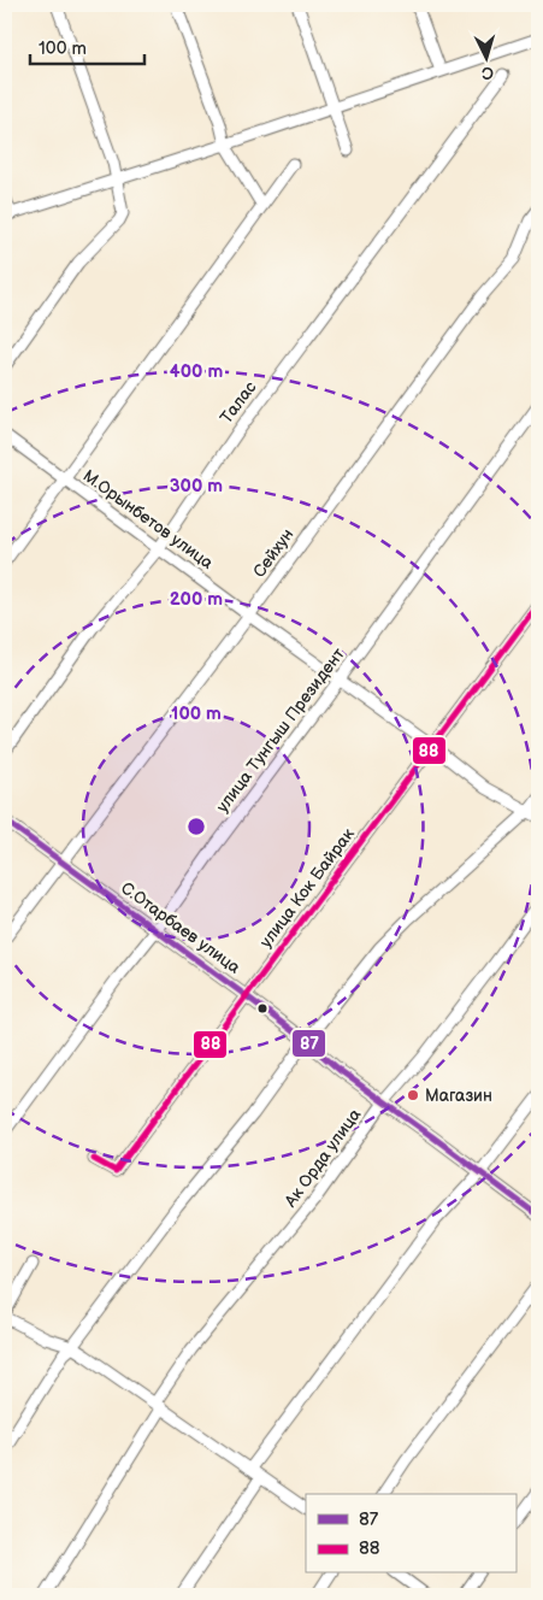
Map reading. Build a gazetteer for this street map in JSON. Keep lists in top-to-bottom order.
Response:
{
  "streets": {
    "street": [
      "Талас",
      "М.Орынбетов улица",
      "Сейхун",
      "улица Тунгыш Президент",
      "улица Кок Байрак",
      "С.Отарбаев улица",
      "Ак Орда улица"
    ]
  },
  "crossings": [
    ["Талас", "М.Орынбетов улица"],
    ["М.Орынбетов улица", "Сейхун"],
    ["М.Орынбетов улица", "улица Тунгыш Президент"],
    ["М.Орынбетов улица", "улица Кок Байрак"],
    ["Сейхун", "С.Отарбаев улица"],
    ["улица Тунгыш Президент", "С.Отарбаев улица"],
    ["улица Кок Байрак", "С.Отарбаев улица"],
    ["С.Отарбаев улица", "Ак Орда улица"]
  ],
  "places": ["Магазин"],
  "lines": ["transit line 88", "transit line 87"],
  "legend": ["87", "88"],
  "scale_bar": "100 m",
  "north": "bottom",
  "rings": [
    "400 m",
    "300 m",
    "200 m",
    "100 m"
  ]
}
